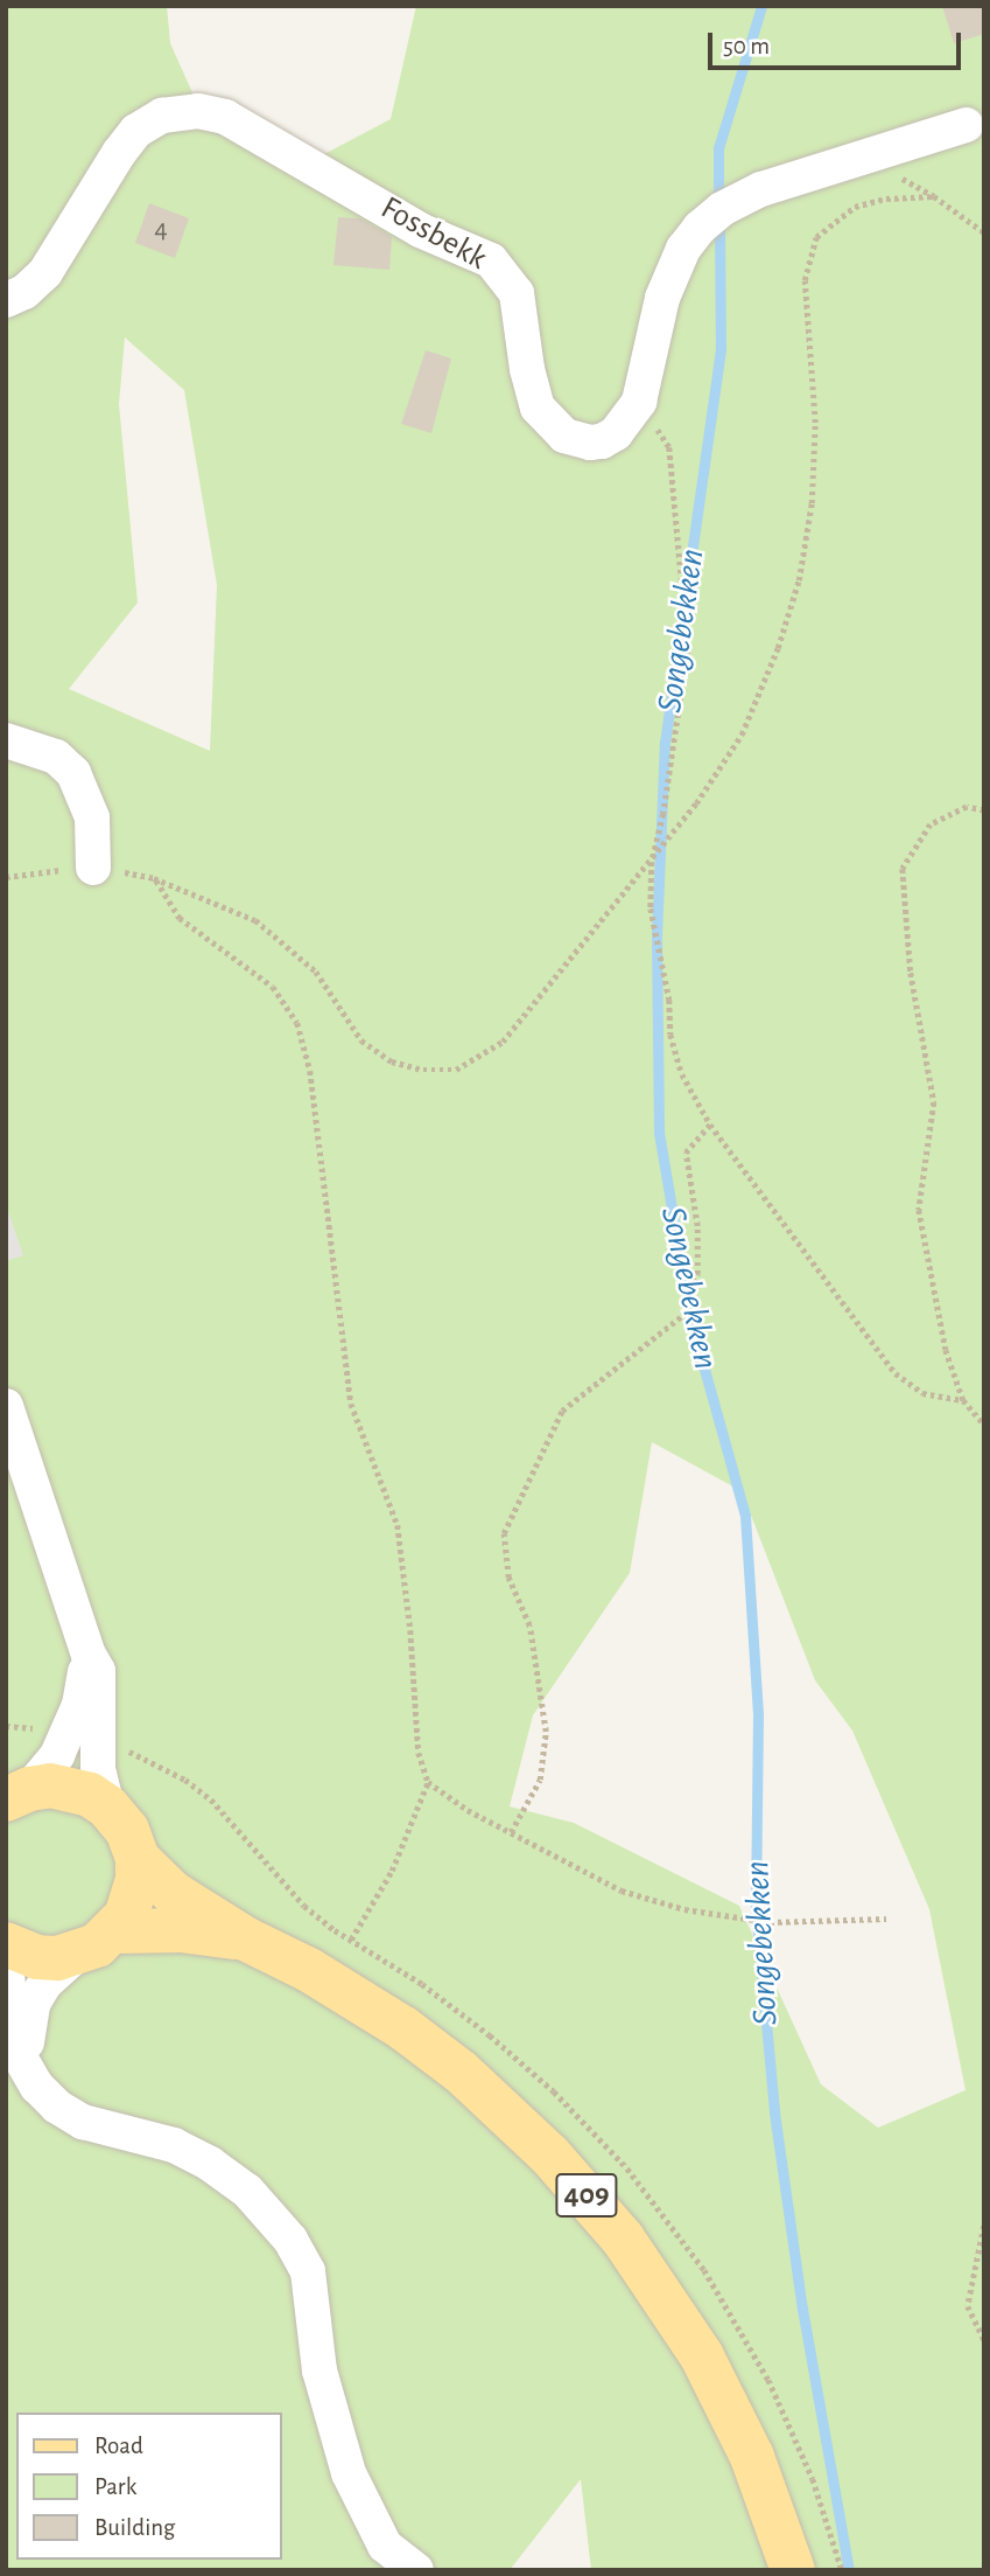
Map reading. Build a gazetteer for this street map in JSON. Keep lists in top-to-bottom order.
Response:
{
  "streets": {
    "main road": ["409"],
    "street": ["Fossbekk"]
  },
  "water": ["Songebekken"],
  "house_numbers": ["4"],
  "legend": ["Road", "Park", "Building"],
  "scale_bar": "50 m"
}
